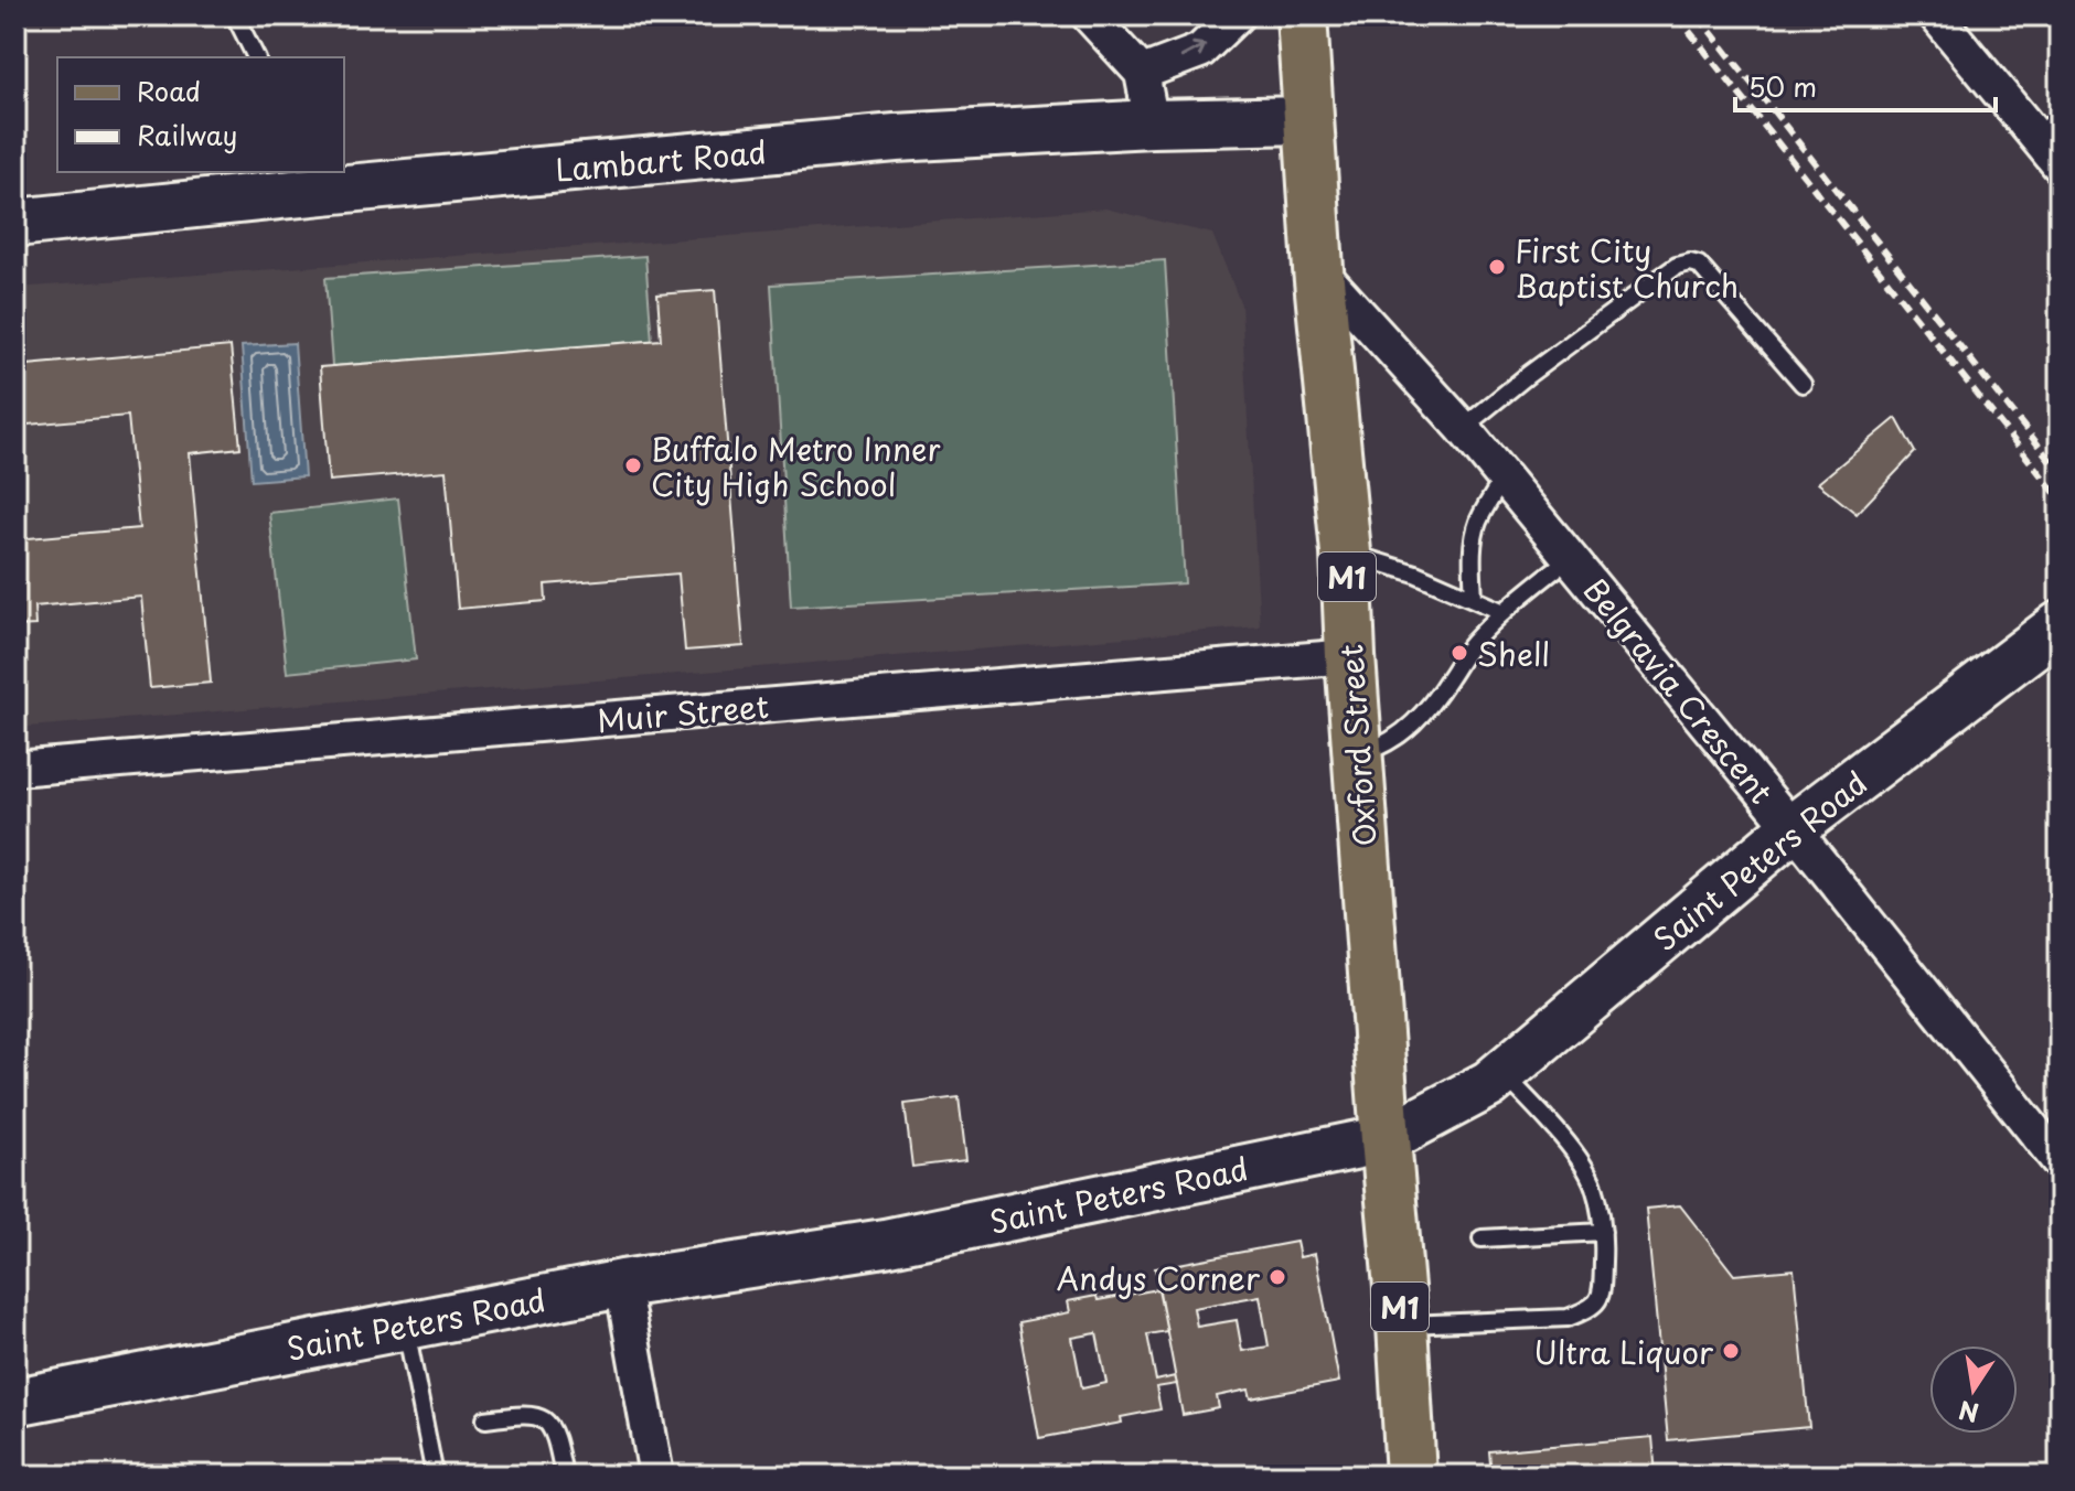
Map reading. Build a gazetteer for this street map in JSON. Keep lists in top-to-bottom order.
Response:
{
  "streets": {
    "main road": ["M1", "Oxford Street"],
    "street": [
      "Lambart Road",
      "Belgravia Crescent",
      "Muir Street",
      "Saint Peters Road"
    ]
  },
  "crossings": [
    ["Lambart Road", "Oxford Street"],
    ["Belgravia Crescent", "Oxford Street"],
    ["Belgravia Crescent", "Saint Peters Road"],
    ["Muir Street", "Oxford Street"],
    ["Oxford Street", "Saint Peters Road"]
  ],
  "places": [
    "First City Baptist Church",
    "Buffalo Metro Inner City High School",
    "Shell",
    "Andys Corner",
    "Ultra Liquor"
  ],
  "legend": ["Road", "Railway"],
  "scale_bar": "50 m",
  "north": "bottom"
}
